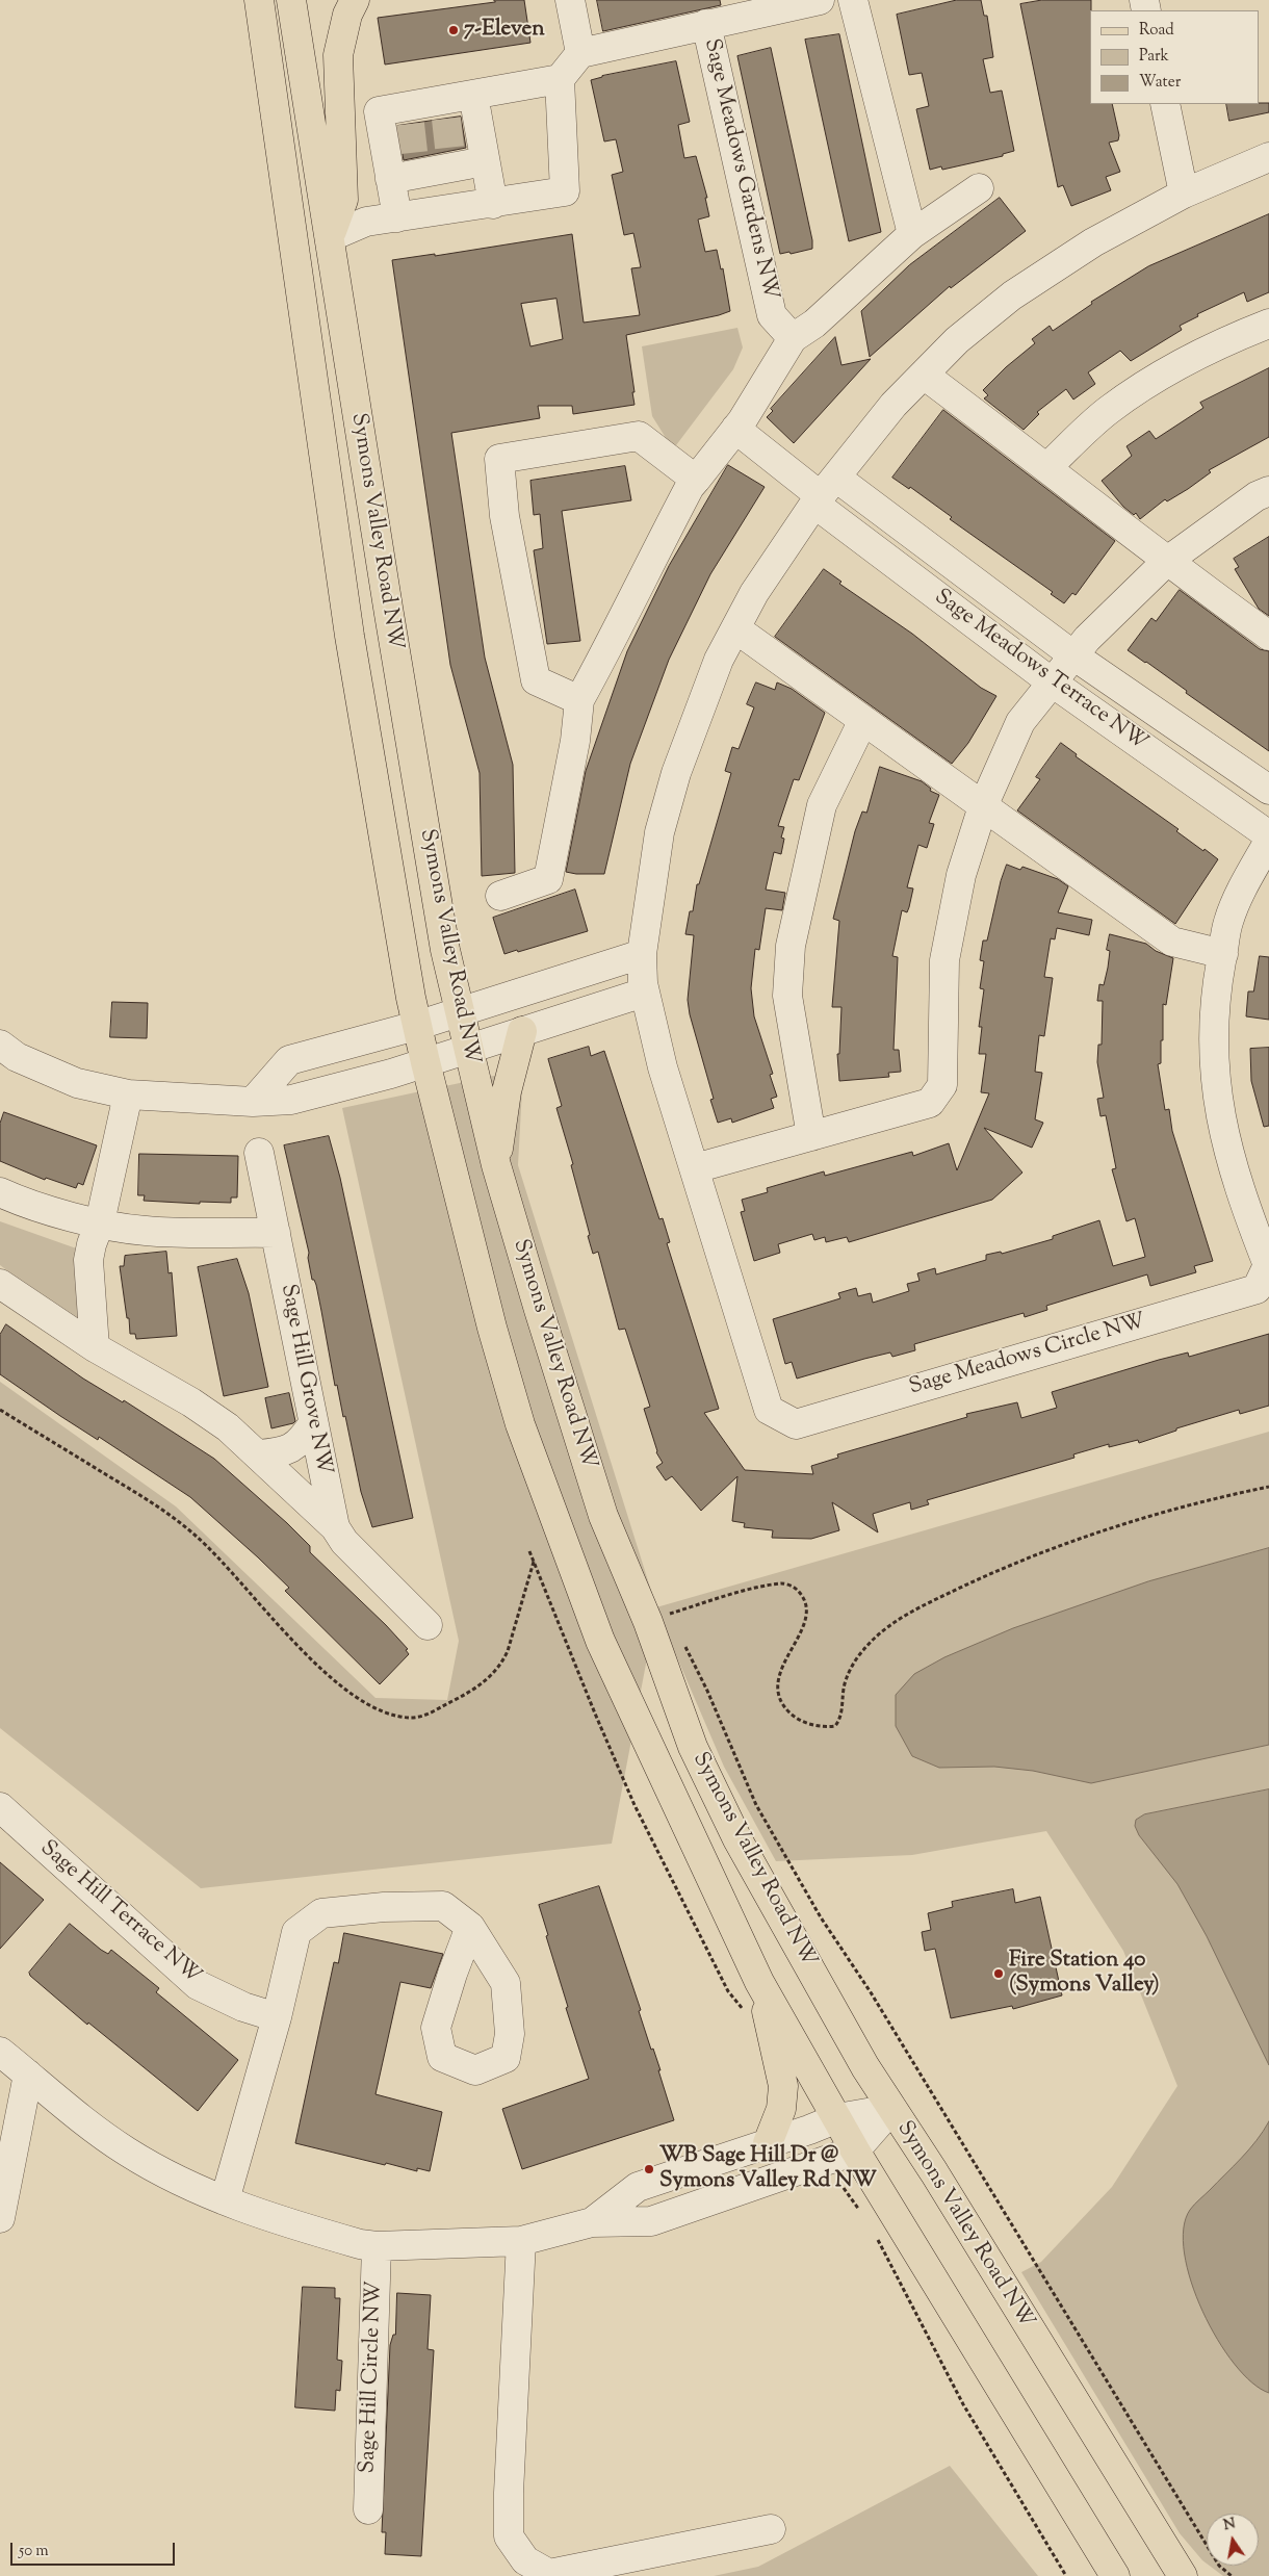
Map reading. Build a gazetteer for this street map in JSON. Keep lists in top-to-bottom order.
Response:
{
  "streets": {
    "main road": ["Symons Valley Road NW"],
    "street": [
      "Sage Meadows Gardens NW",
      "Sage Meadows Terrace NW",
      "Sage Meadows Circle NW",
      "Sage Hill Grove NW",
      "Sage Hill Terrace NW",
      "Sage Hill Circle NW"
    ]
  },
  "crossings": [
    ["Sage Meadows Terrace NW", "Sage Meadows Circle NW"]
  ],
  "places": ["7-Eleven", "Fire Station 40 (Symons Valley)", "WB Sage Hill Dr @ Symons Valley Rd NW"],
  "legend": ["Road", "Park", "Water"],
  "scale_bar": "50 m",
  "north": "top"
}
